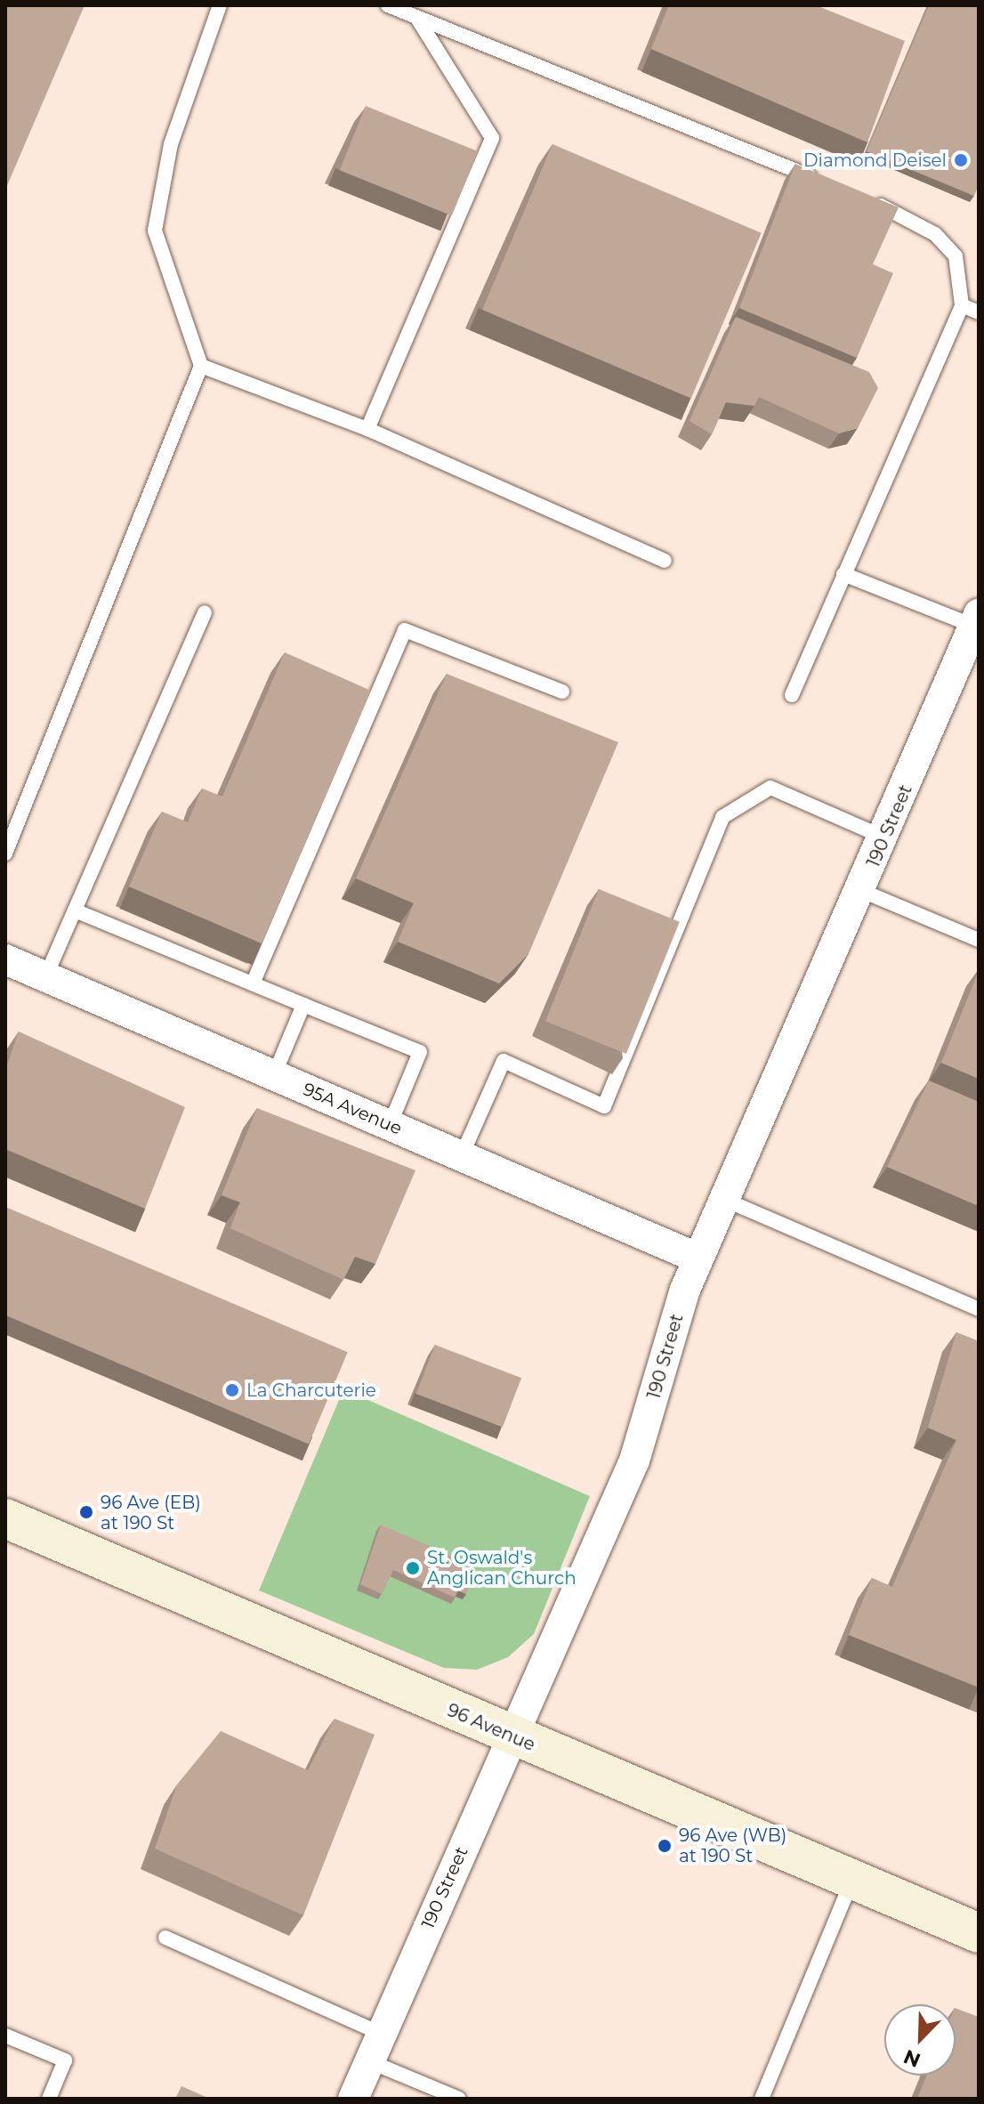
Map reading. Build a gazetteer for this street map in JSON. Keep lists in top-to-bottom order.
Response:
{
  "streets": {
    "main road": ["96 Avenue"],
    "street": ["190 Street", "95A Avenue"]
  },
  "crossings": [
    ["190 Street", "95A Avenue"],
    ["190 Street", "96 Avenue"]
  ],
  "places": [
    "Diamond Deisel",
    "La Charcuterie",
    "96 Ave (EB) at 190 St",
    "St. Oswald's Anglican Church",
    "96 Ave (WB) at 190 St"
  ],
  "north": "bottom left"
}
